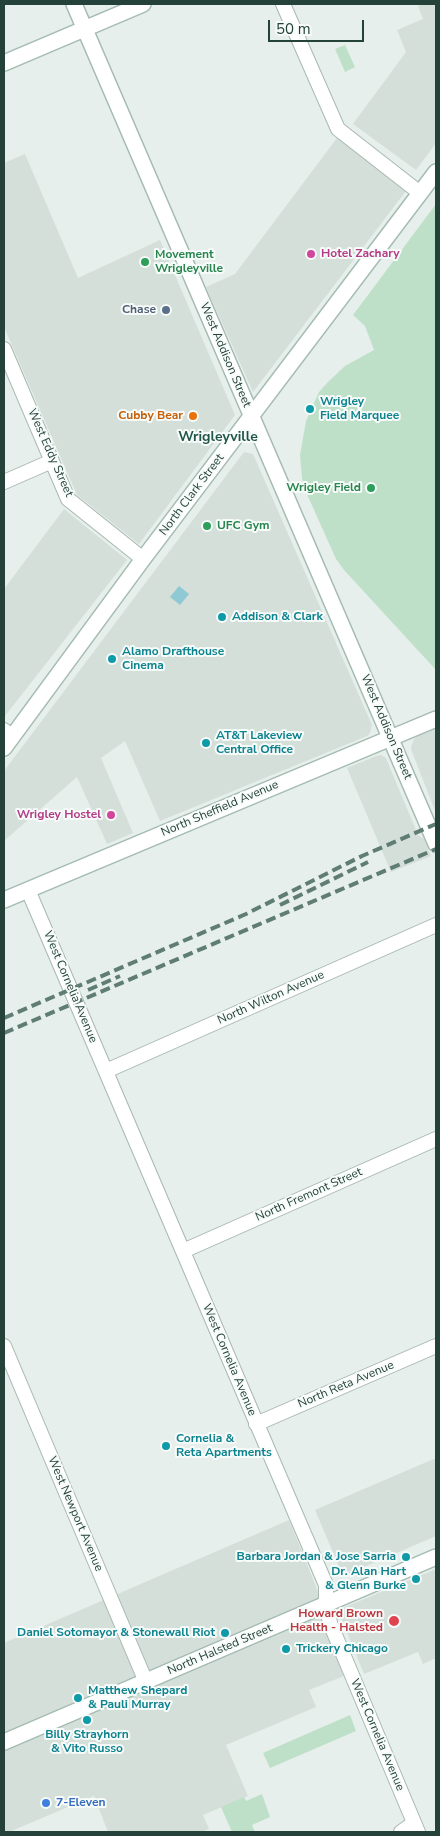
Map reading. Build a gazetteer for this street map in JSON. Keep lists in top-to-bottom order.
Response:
{
  "streets": {
    "street": [
      "West Addison Street",
      "West Eddy Street",
      "North Clark Street",
      "North Sheffield Avenue",
      "West Cornelia Avenue",
      "North Wilton Avenue",
      "North Fremont Street",
      "North Reta Avenue",
      "West Newport Avenue",
      "North Halsted Street"
    ]
  },
  "crossings": [
    ["West Addison Street", "North Clark Street"],
    ["West Addison Street", "North Sheffield Avenue"],
    ["West Eddy Street", "North Clark Street"],
    ["North Sheffield Avenue", "West Cornelia Avenue"],
    ["West Cornelia Avenue", "North Wilton Avenue"],
    ["West Cornelia Avenue", "North Fremont Street"],
    ["West Cornelia Avenue", "North Reta Avenue"],
    ["West Cornelia Avenue", "North Halsted Street"],
    ["West Newport Avenue", "North Halsted Street"]
  ],
  "districts": ["Wrigleyville"],
  "places": [
    "Hotel Zachary",
    "Movement Wrigleyville",
    "Chase",
    "Wrigley Field Marquee",
    "Cubby Bear",
    "Wrigley Field",
    "UFC Gym",
    "Addison & Clark",
    "Alamo Drafthouse Cinema",
    "AT&T Lakeview Central Office",
    "Wrigley Hostel",
    "Cornelia & Reta Apartments",
    "Barbara Jordan & Jose Sarria",
    "Dr. Alan Hart & Glenn Burke",
    "Howard Brown Health - Halsted",
    "Daniel Sotomayor & Stonewall Riot",
    "Trickery Chicago",
    "Matthew Shepard & Pauli Murray",
    "Billy Strayhorn & Vito Russo",
    "7-Eleven"
  ],
  "scale_bar": "50 m"
}
